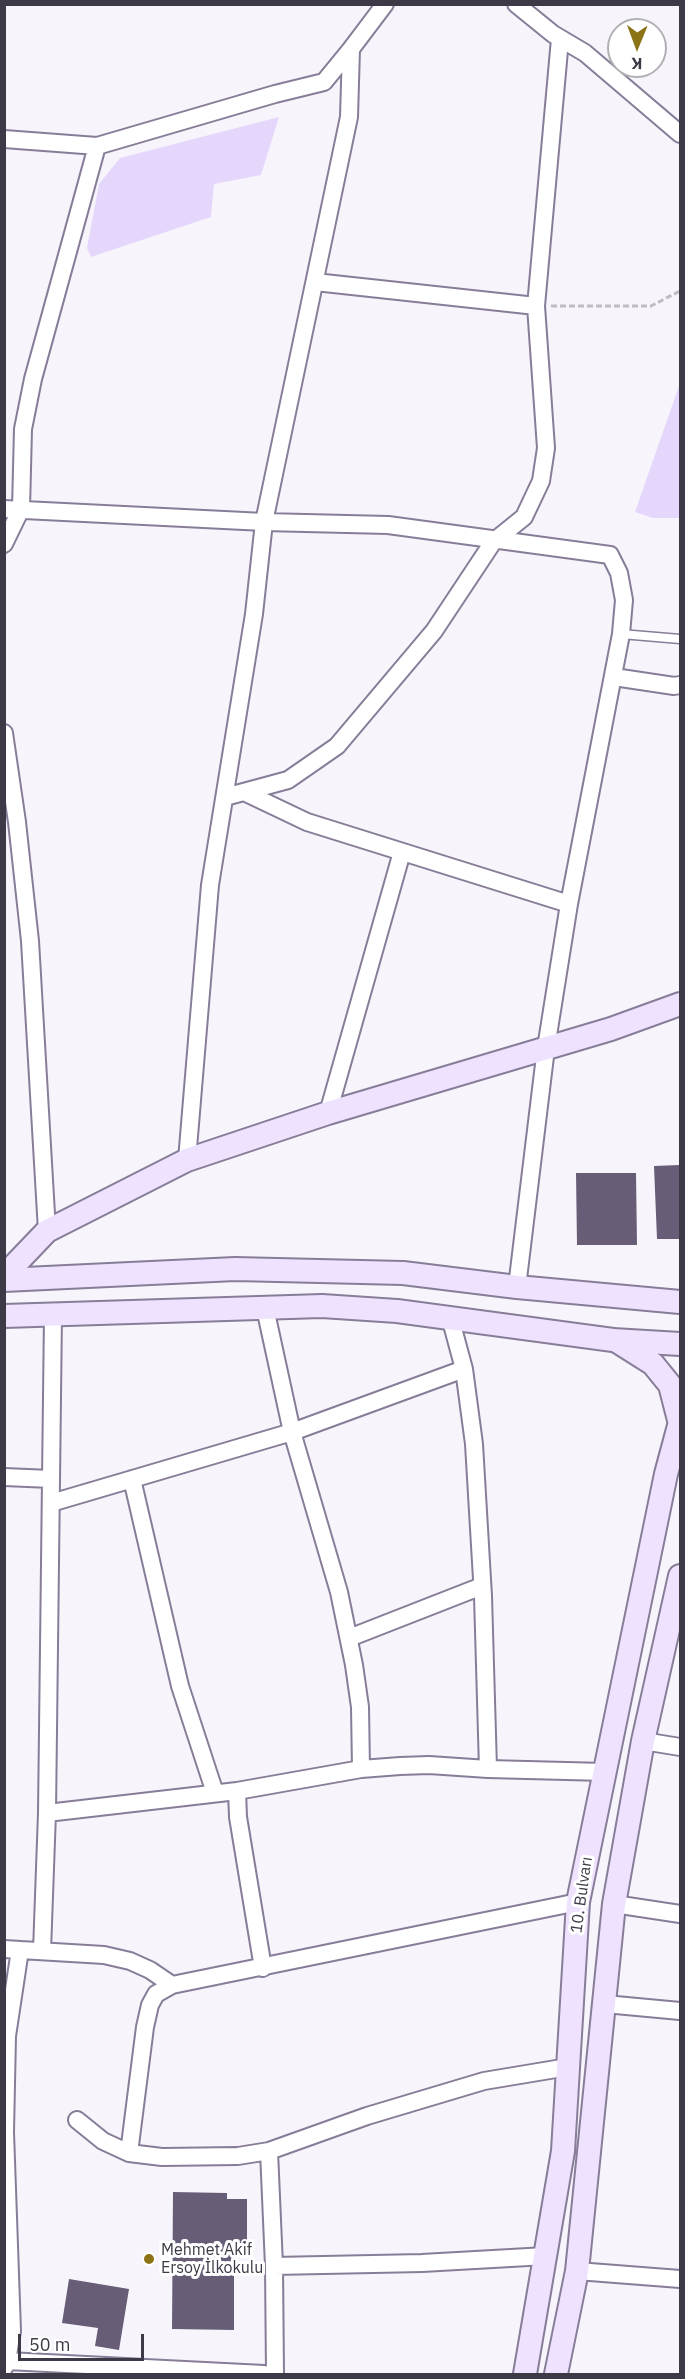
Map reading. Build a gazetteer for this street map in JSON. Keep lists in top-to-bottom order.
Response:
{
  "streets": {
    "main road": ["10. Bulvarı"]
  },
  "places": ["Mehmet Akif Ersoy İlkokulu"],
  "scale_bar": "50 m",
  "north": "bottom"
}
